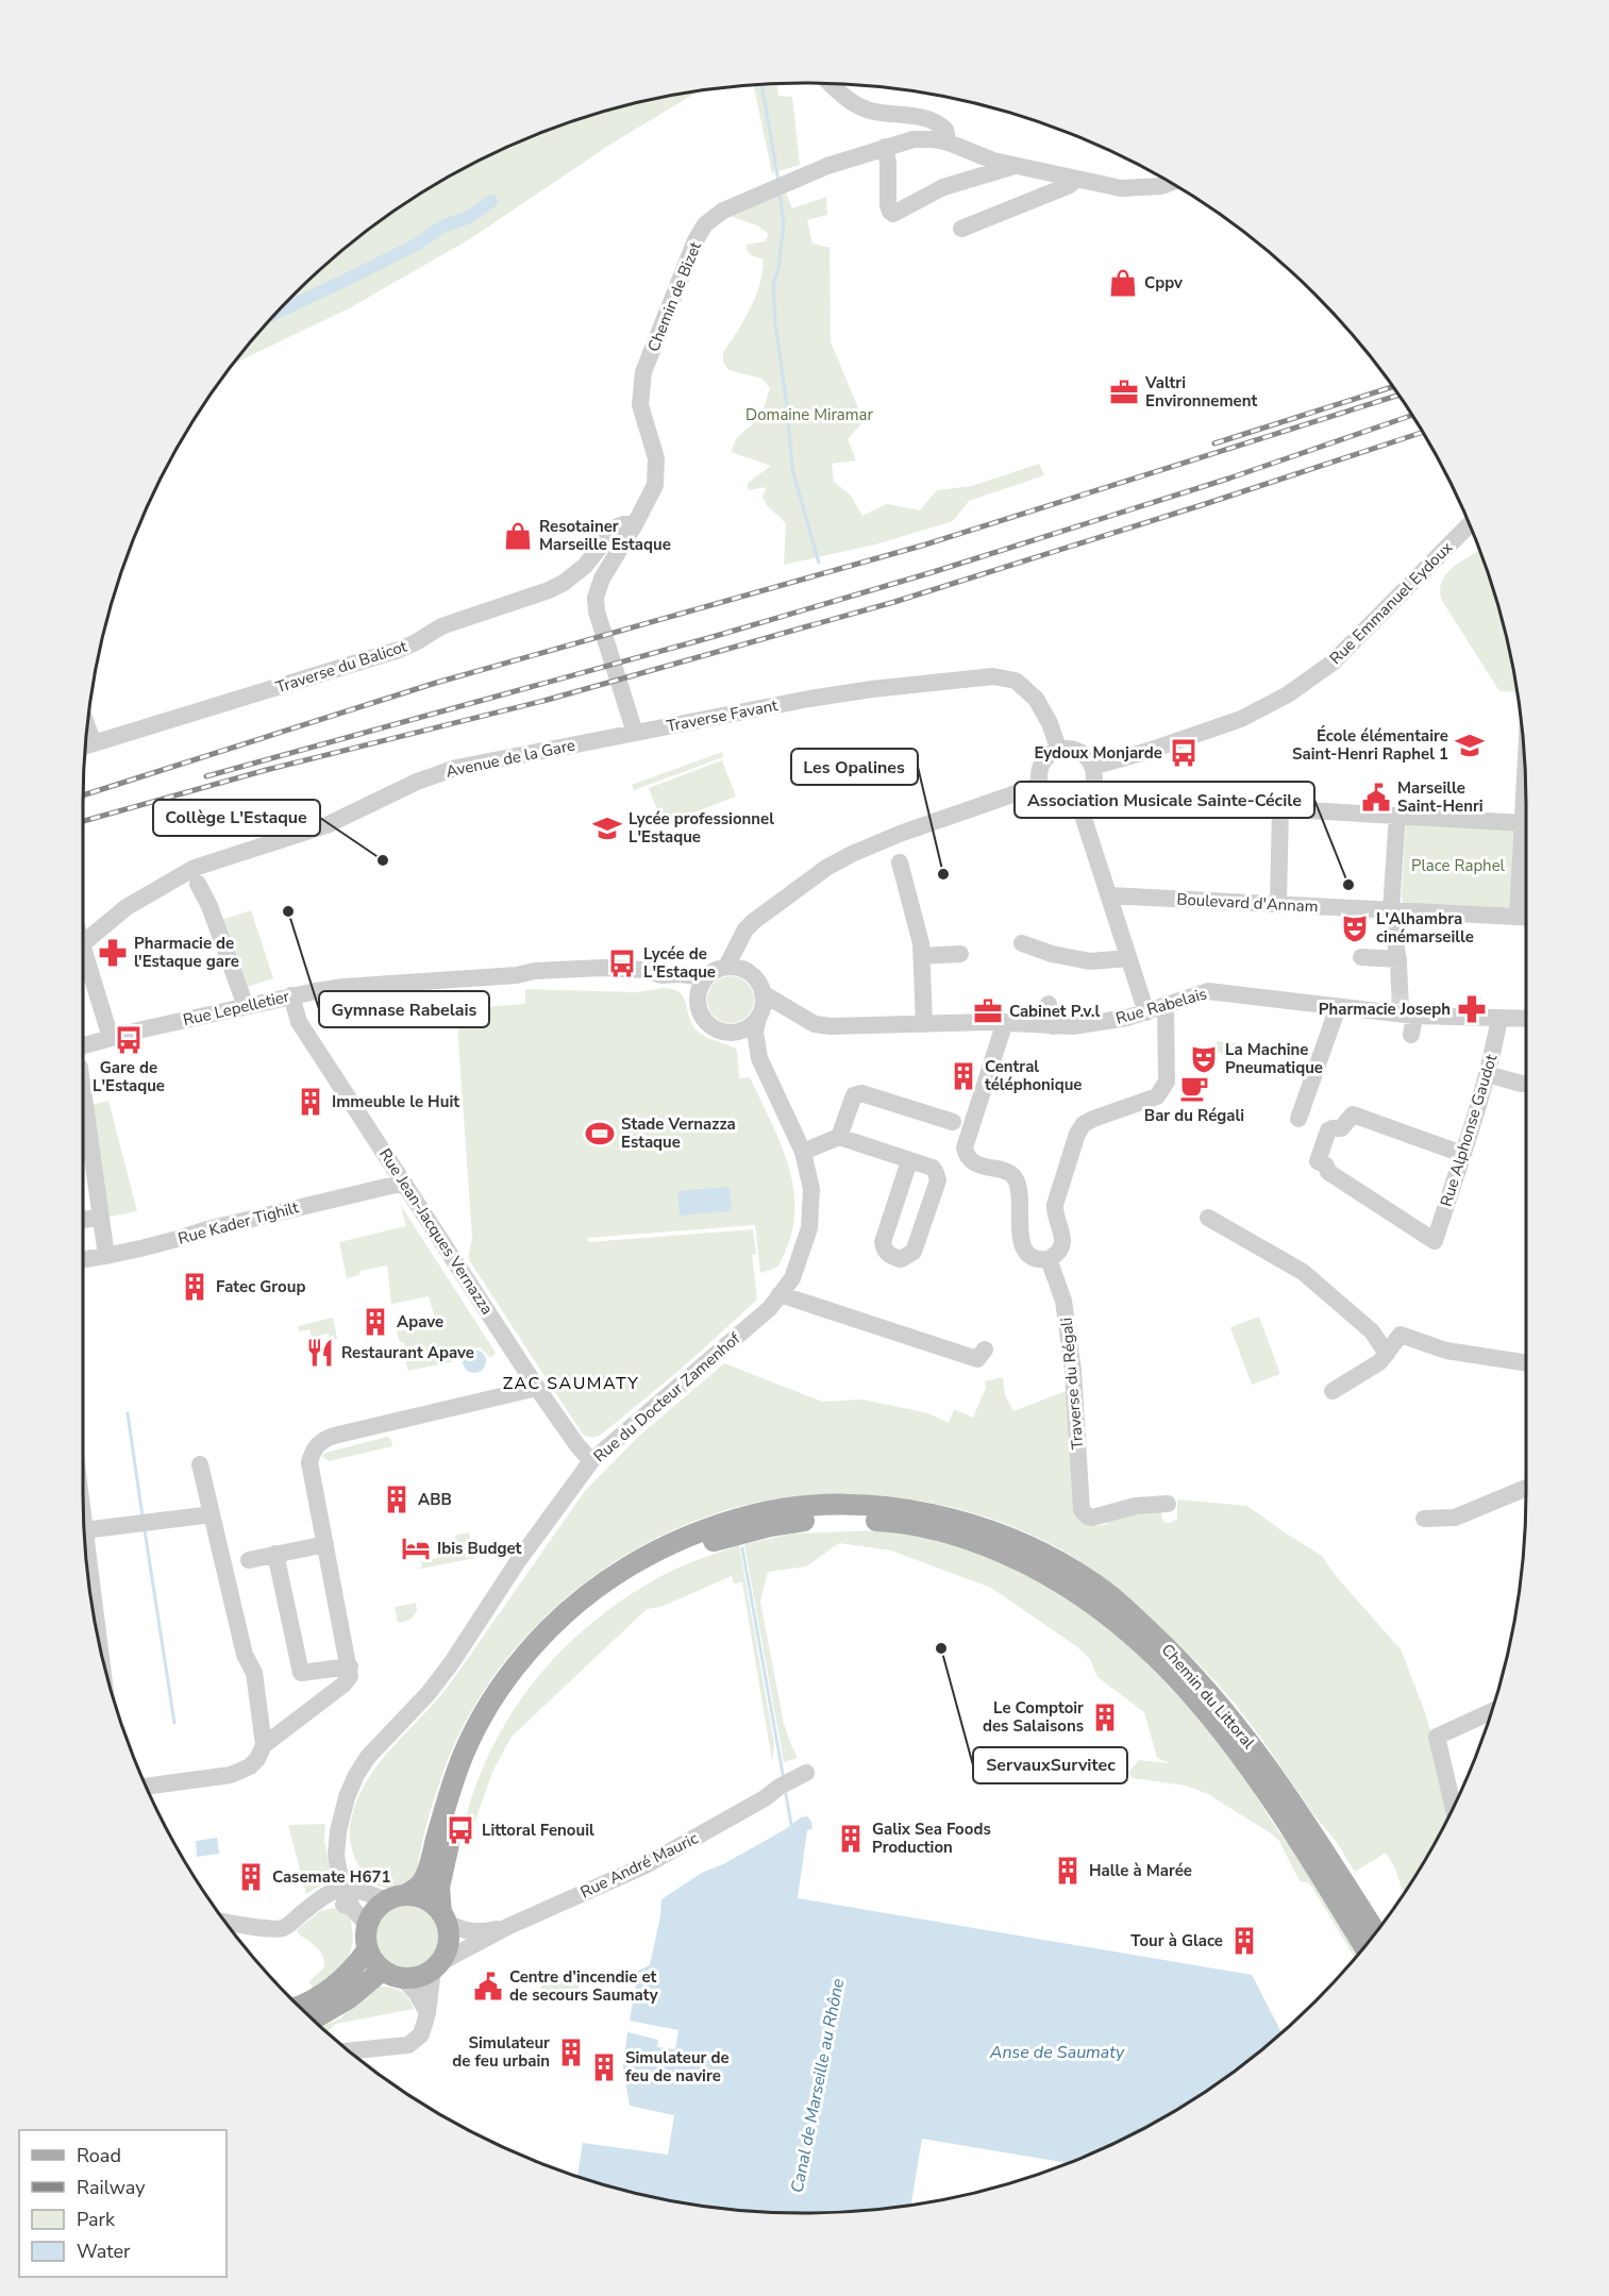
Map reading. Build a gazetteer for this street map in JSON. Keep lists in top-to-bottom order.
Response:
{
  "streets": {
    "main road": ["Chemin du Littoral"],
    "street": [
      "Chemin de Bizet",
      "Rue Emmanuel Eydoux",
      "Traverse du Balicot",
      "Traverse Favant",
      "Avenue de la Gare",
      "Boulevard d'Annam",
      "Rue Rabelais",
      "Rue Lepelletier",
      "Rue Alphonse Gaudot",
      "Rue Kader Tighilt",
      "Rue Jean-Jacques Vernazza",
      "Traverse du Régali",
      "Rue du Docteur Zamenhof",
      "Rue André Mauric"
    ]
  },
  "crossings": [
    ["Chemin de Bizet", "Traverse du Balicot"],
    ["Chemin de Bizet", "Traverse Favant"],
    ["Chemin de Bizet", "Avenue de la Gare"],
    ["Rue Emmanuel Eydoux", "Traverse Favant"],
    ["Traverse Favant", "Avenue de la Gare"],
    ["Rue Rabelais", "Rue Lepelletier"],
    ["Rue Rabelais", "Rue Alphonse Gaudot"],
    ["Rue Rabelais", "Rue du Docteur Zamenhof"],
    ["Rue Lepelletier", "Rue Jean-Jacques Vernazza"],
    ["Rue Lepelletier", "Rue du Docteur Zamenhof"],
    ["Rue Kader Tighilt", "Rue Jean-Jacques Vernazza"],
    ["Rue Jean-Jacques Vernazza", "Rue du Docteur Zamenhof"],
    ["Chemin du Littoral", "Rue André Mauric"]
  ],
  "districts": ["ZAC SAUMATY"],
  "water": ["Anse de Saumaty", "Canal de Marseille au Rhône"],
  "parks": ["Domaine Miramar", "Place Raphel"],
  "places": {
    "shop": ["Cppv", "Resotainer Marseille Estaque"],
    "office": ["Valtri Environnement", "Cabinet P.v.l"],
    "school or university": ["École élémentaire Saint-Henri Raphel 1", "Lycée professionnel L'Estaque"],
    "bus stop": [
      "Eydoux Monjarde",
      "Lycée de L'Estaque",
      "Gare de L'Estaque",
      "Littoral Fenouil"
    ],
    "public building": ["Marseille Saint-Henri", "Centre d’incendie et de secours Saumaty"],
    "other": [
      "Collège L'Estaque",
      "Les Opalines",
      "Association Musicale Sainte-Cécile",
      "Gymnase Rabelais",
      "ServauxSurvitec"
    ],
    "theatre": ["L'Alhambra cinémarseille", "La Machine Pneumatique"],
    "pharmacy": ["Pharmacie de l'Estaque gare", "Pharmacie Joseph"],
    "building": [
      "Central téléphonique",
      "Immeuble le Huit",
      "Fatec Group",
      "Apave",
      "ABB",
      "Le Comptoir des Salaisons",
      "Galix Sea Foods Production",
      "Halle à Marée",
      "Casemate H671",
      "Tour à Glace",
      "Simulateur de feu urbain",
      "Simulateur de feu de navire"
    ],
    "cafe": ["Bar du Régali"],
    "sports": ["Stade Vernazza Estaque"],
    "restaurant": ["Restaurant Apave"],
    "hotel": ["Ibis Budget"]
  },
  "legend": [
    "Road",
    "Railway",
    "Park",
    "Water"
  ]
}
